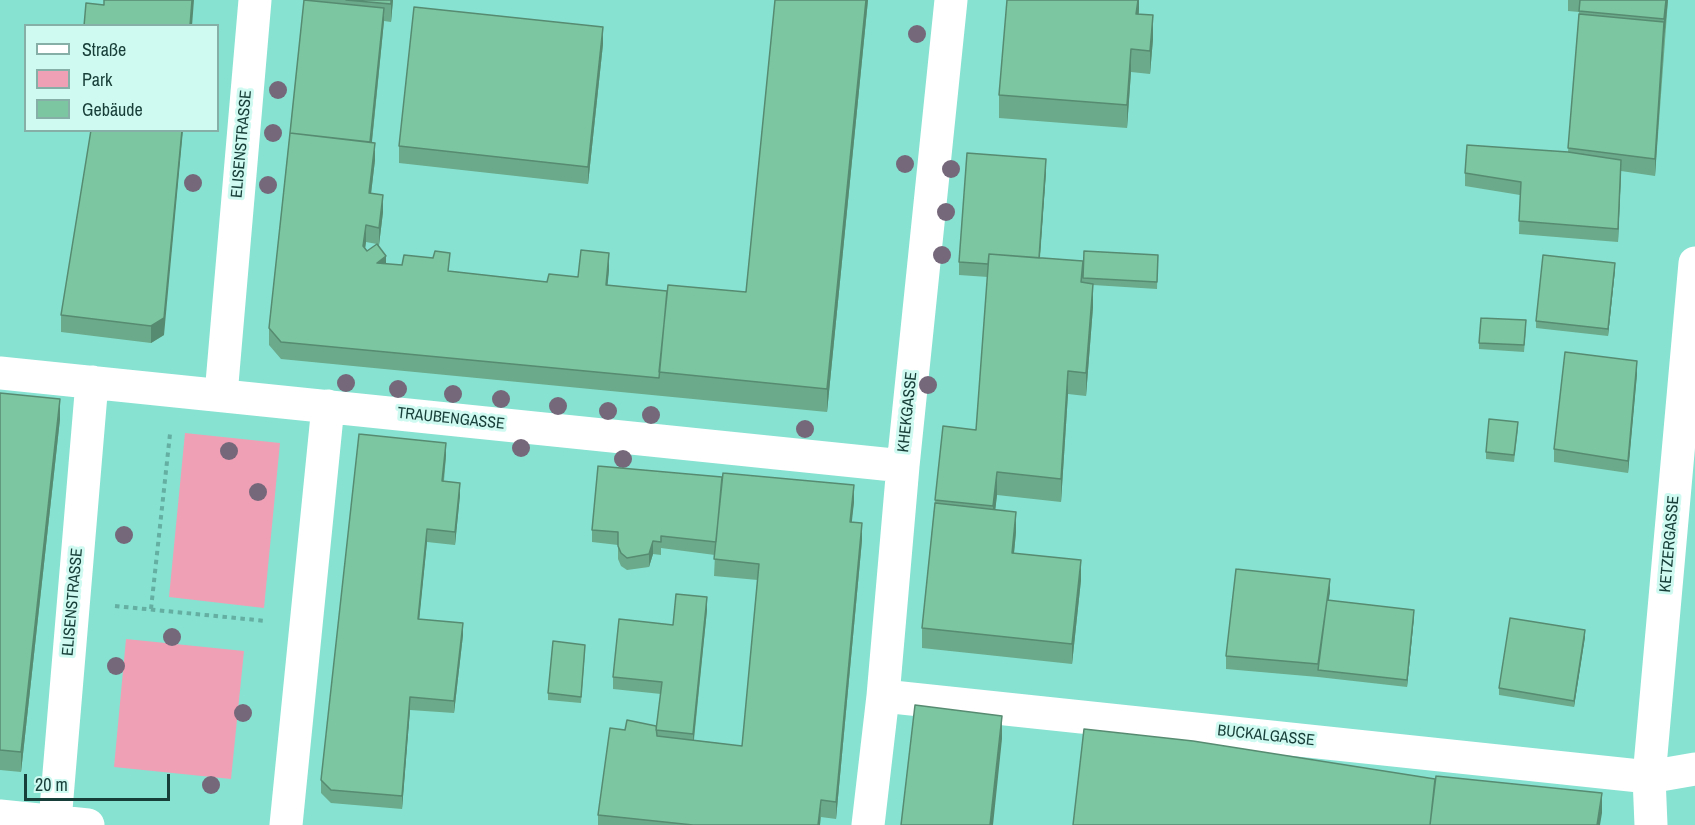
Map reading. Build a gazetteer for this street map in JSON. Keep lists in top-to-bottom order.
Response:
{
  "streets": {
    "street": [
      "ELISENSTRASSE",
      "KHEKGASSE",
      "TRAUBENGASSE",
      "KETZERGASSE",
      "BUCKALGASSE"
    ]
  },
  "crossings": [
    ["ELISENSTRASSE", "TRAUBENGASSE"],
    ["KHEKGASSE", "TRAUBENGASSE"],
    ["KHEKGASSE", "BUCKALGASSE"],
    ["KETZERGASSE", "BUCKALGASSE"]
  ],
  "legend": ["Straße", "Park", "Gebäude"],
  "scale_bar": "20 m"
}
